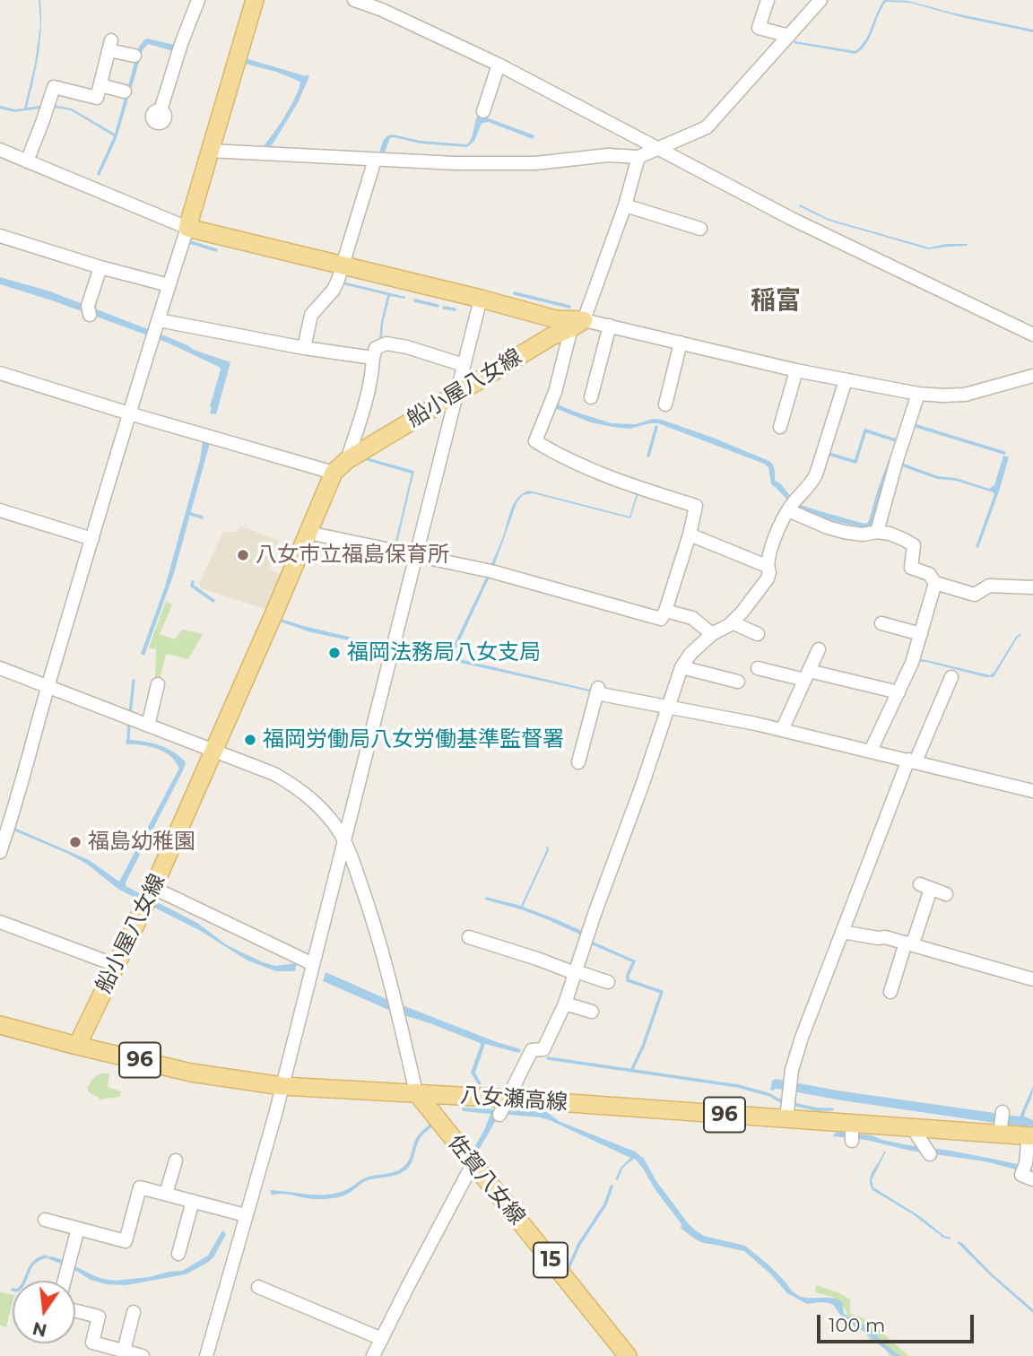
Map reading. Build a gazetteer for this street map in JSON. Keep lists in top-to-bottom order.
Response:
{
  "streets": {
    "main road": [
      "船小屋八女線",
      "96",
      "八女瀬高線",
      "佐賀八女線",
      "15"
    ]
  },
  "crossings": [
    ["船小屋八女線", "八女瀬高線"],
    ["八女瀬高線", "佐賀八女線"]
  ],
  "districts": ["稲富"],
  "places": [
    "八女市立福島保育所",
    "福岡法務局八女支局",
    "福岡労働局八女労働基準監督署",
    "福島幼稚園"
  ],
  "scale_bar": "100 m",
  "north": "bottom"
}
